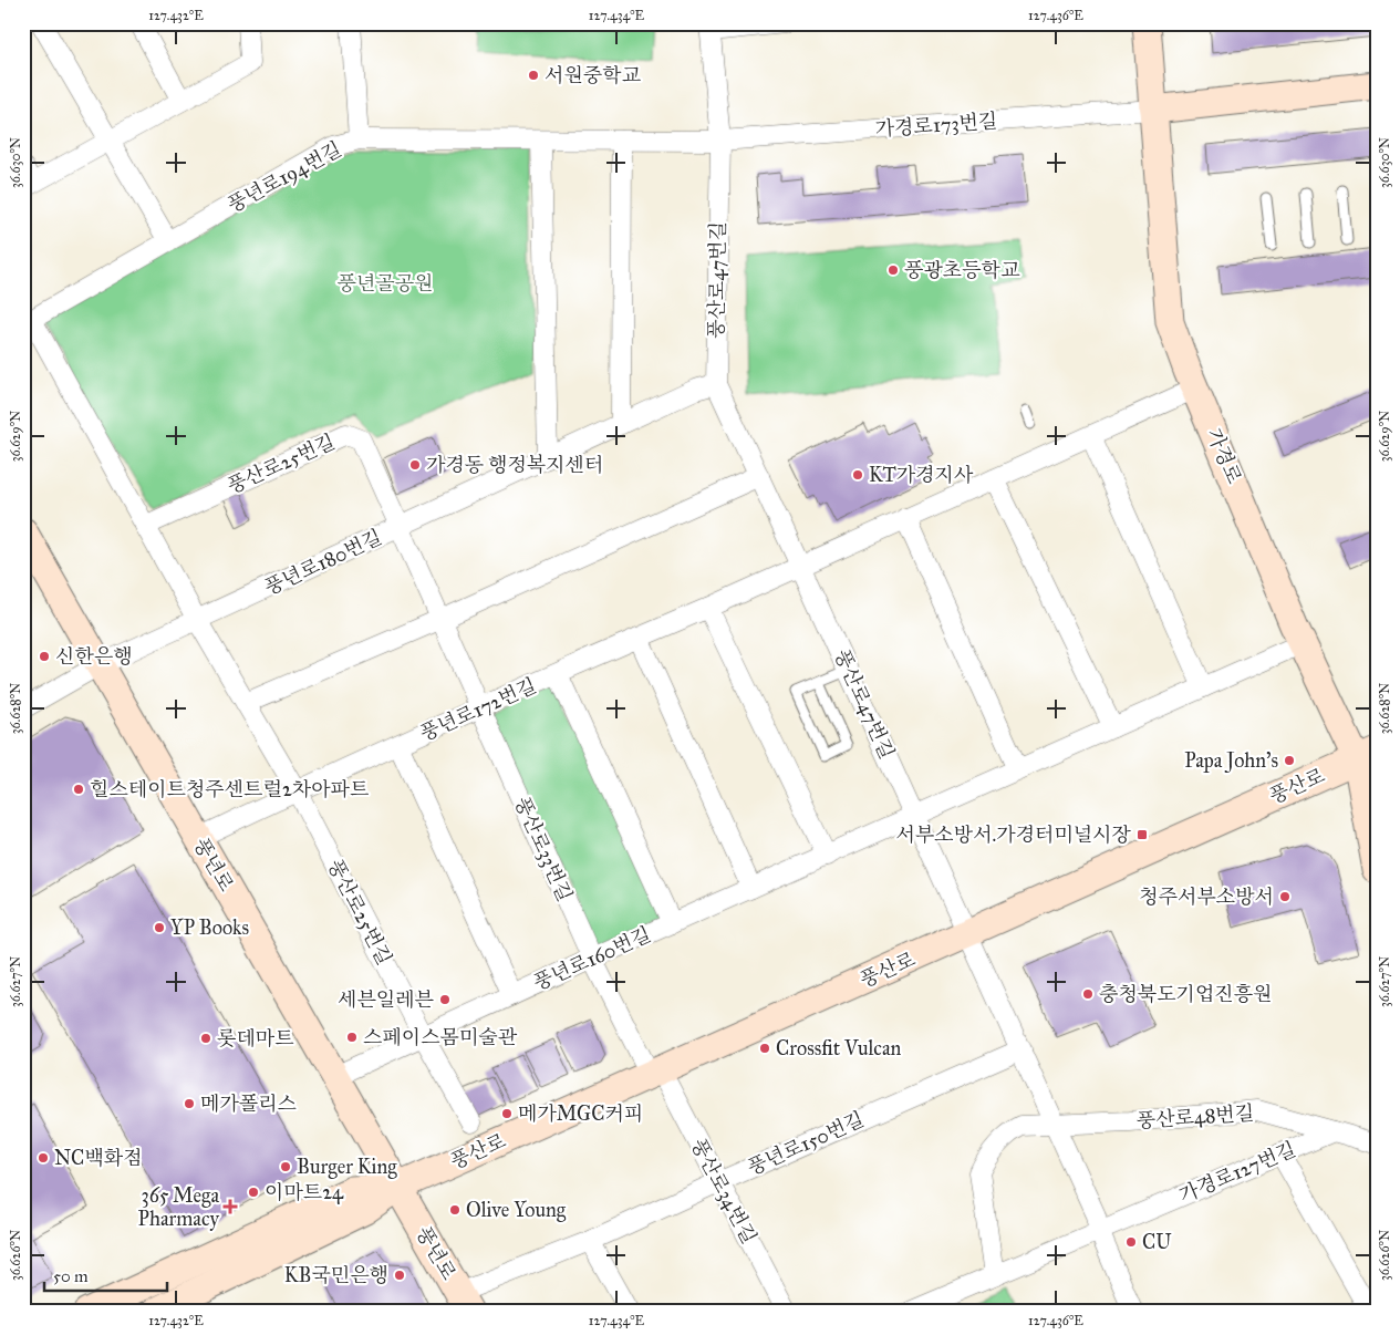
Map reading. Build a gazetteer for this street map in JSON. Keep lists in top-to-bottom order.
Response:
{
  "streets": {
    "street": [
      "가경로173번길",
      "풍년로194번길",
      "풍산로47번길",
      "가경로",
      "풍산로25번길",
      "풍년로180번길",
      "풍년로172번길",
      "풍산로",
      "풍산로33번길",
      "풍년로",
      "풍년로160번길",
      "풍산로48번길",
      "풍년로150번길",
      "가경로127번길",
      "풍산로34번길"
    ]
  },
  "crossings": [
    ["가경로173번길", "풍년로194번길"],
    ["가경로173번길", "풍산로47번길"],
    ["가경로173번길", "가경로"],
    ["풍년로194번길", "풍산로47번길"],
    ["풍년로194번길", "풍산로25번길"],
    ["풍산로47번길", "풍년로180번길"],
    ["풍산로47번길", "풍년로172번길"],
    ["풍산로47번길", "풍산로"],
    ["풍산로47번길", "풍년로160번길"],
    ["가경로", "풍년로172번길"],
    ["가경로", "풍산로"],
    ["가경로", "풍년로160번길"],
    ["풍산로25번길", "풍년로180번길"],
    ["풍산로25번길", "풍년로172번길"],
    ["풍산로25번길", "풍산로33번길"],
    ["풍산로25번길", "풍년로160번길"],
    ["풍년로180번길", "풍산로33번길"],
    ["풍년로180번길", "풍년로"],
    ["풍년로172번길", "풍산로33번길"],
    ["풍년로172번길", "풍년로"],
    ["풍년로172번길", "풍년로160번길"],
    ["풍산로", "풍산로33번길"],
    ["풍산로", "풍년로"],
    ["풍산로", "풍산로34번길"],
    ["풍산로33번길", "풍년로160번길"],
    ["풍산로33번길", "풍산로34번길"],
    ["풍년로", "풍년로160번길"],
    ["풍년로", "풍년로150번길"],
    ["풍산로48번길", "가경로127번길"],
    ["풍년로150번길", "풍산로34번길"]
  ],
  "parks": ["풍년골공원"],
  "places": {
    "other": [
      "서원중학교",
      "풍광초등학교",
      "가경동 행정복지센터",
      "KT가경지사",
      "신한은행",
      "Papa John's",
      "힐스테이트청주센트럴2차아파트",
      "청주서부소방서",
      "YP Books",
      "충청북도기업진흥원",
      "세븐일레븐",
      "스페이스몸미술관",
      "롯데마트",
      "Crossfit Vulcan",
      "메가폴리스",
      "메가MGC커피",
      "NC백화점",
      "Burger King",
      "이마트24",
      "Olive Young",
      "CU",
      "KB국민은행"
    ],
    "transit": ["서부소방서.가경터미널시장"],
    "health": ["365 Mega Pharmacy"]
  },
  "scale_bar": "50 m",
  "coordinates": [
    "127.432°E",
    "127.434°E",
    "127.436°E",
    "36.630°N",
    "36.629°N",
    "36.628°N",
    "36.627°N",
    "36.626°N"
  ]
}
